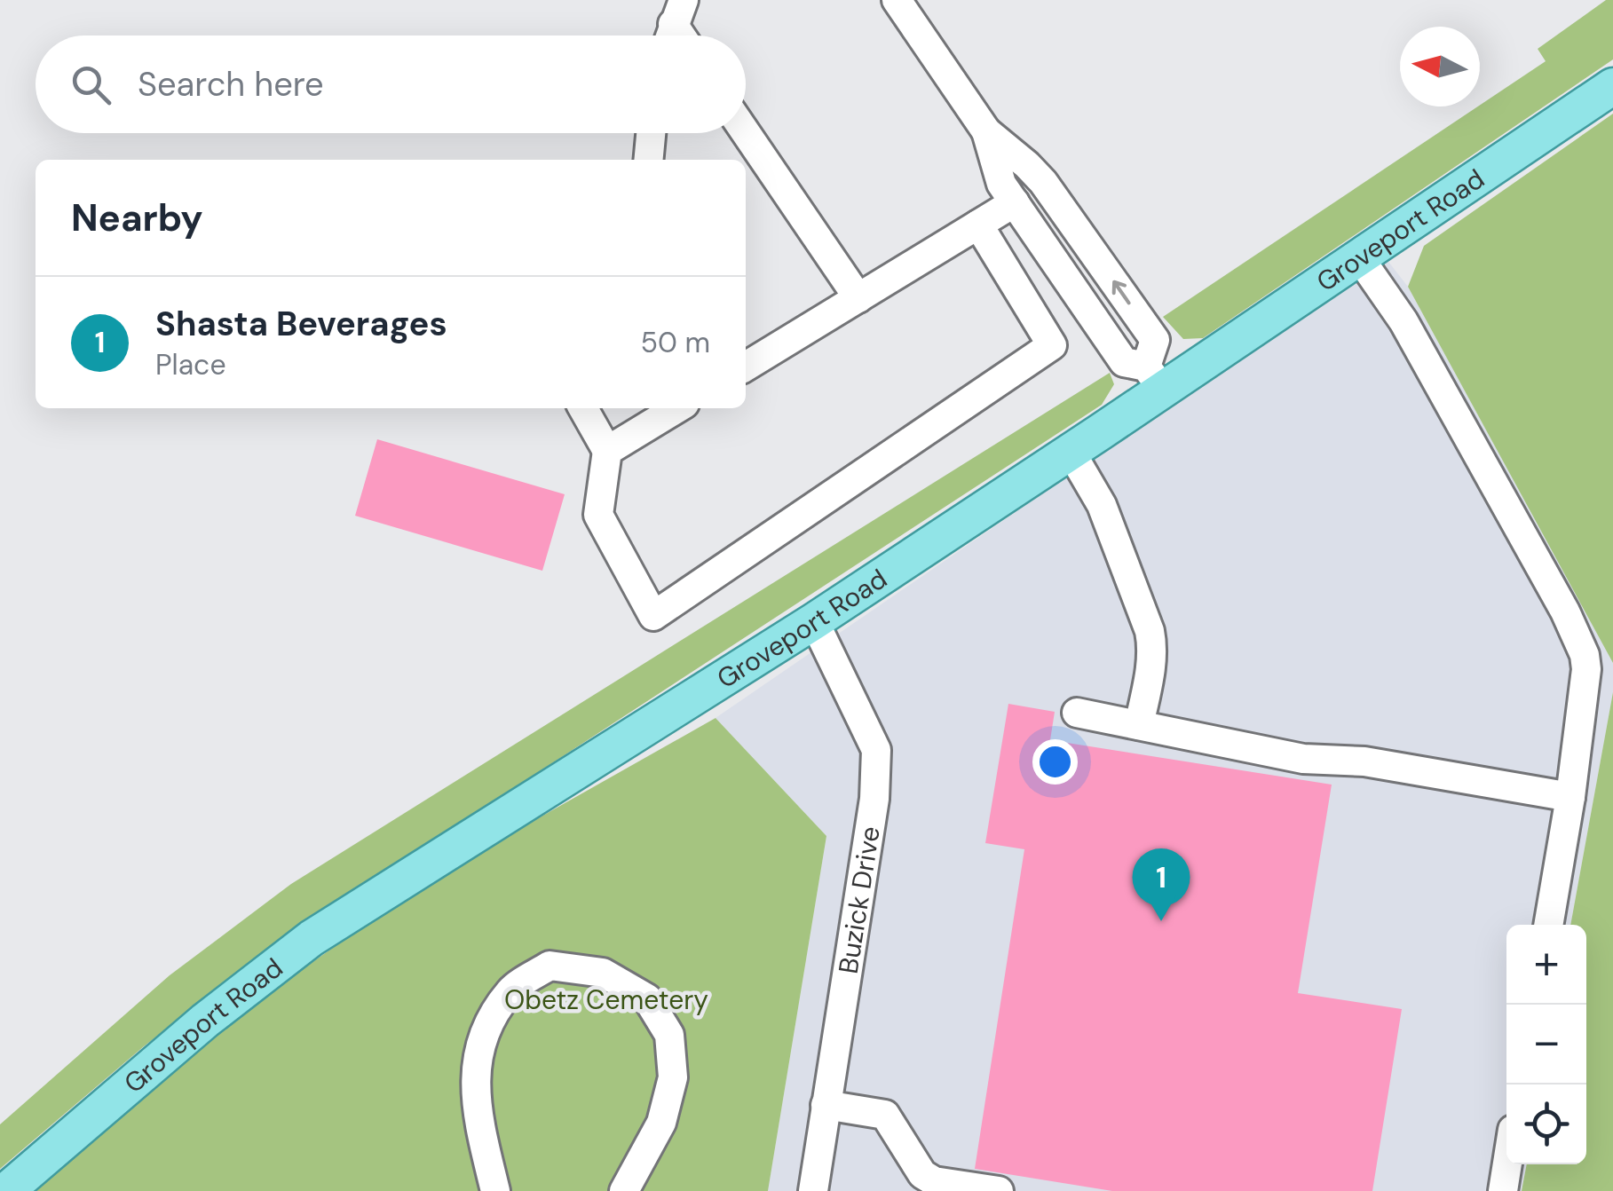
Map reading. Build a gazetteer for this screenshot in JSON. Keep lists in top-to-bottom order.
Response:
{
  "streets": {
    "main road": ["Groveport Road"],
    "lane": ["Buzick Drive"]
  },
  "crossings": [
    ["Groveport Road", "Buzick Drive"]
  ],
  "parks": ["Obetz Cemetery"],
  "north": "left",
  "page": {
    "search": "Search here",
    "heading": "Nearby",
    "list": [
      {
        "mark": "1",
        "name": "Shasta Beverages",
        "note": "Place",
        "value": "50 m"
      }
    ],
    "pins": "1",
    "map_buttons": ["+", "−"]
  }
}
